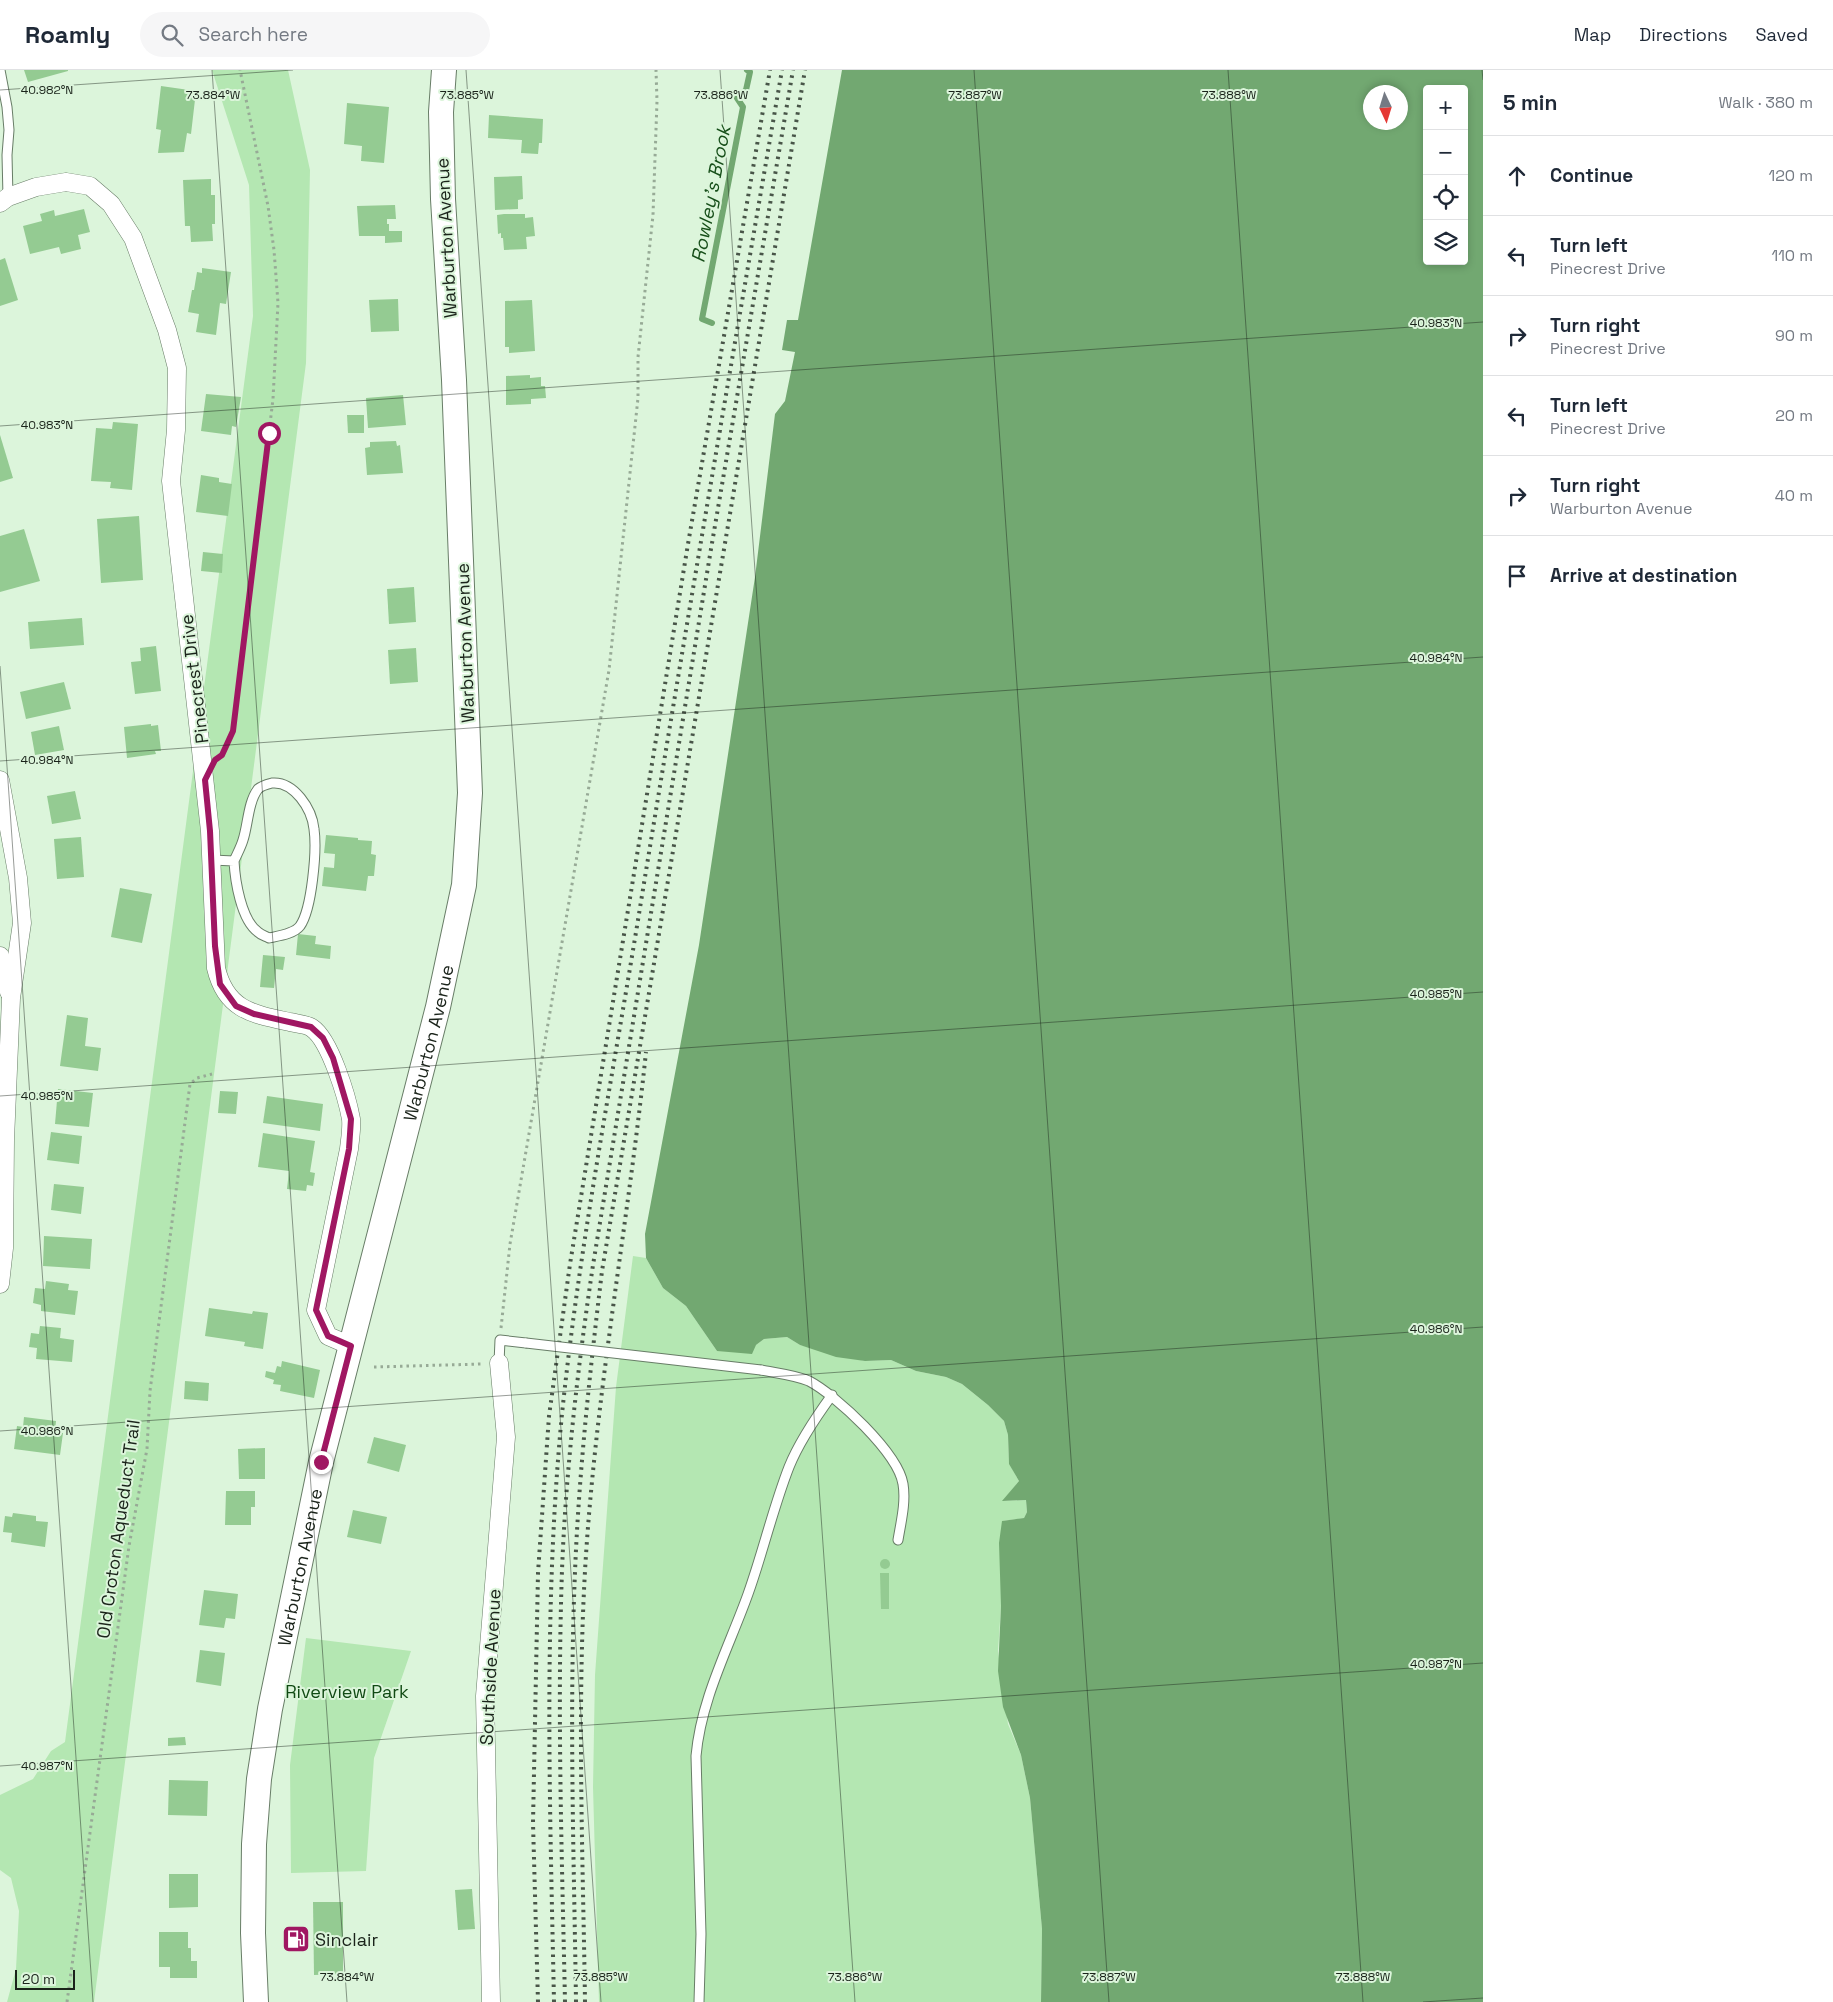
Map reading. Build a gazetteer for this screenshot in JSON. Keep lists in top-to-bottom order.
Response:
{
  "streets": {
    "street": ["Warburton Avenue", "Pinecrest Drive", "Southside Avenue"],
    "path": ["Old Croton Aqueduct Trail"]
  },
  "crossings": [
    ["Warburton Avenue", "Pinecrest Drive"]
  ],
  "water": ["Rowley's Brook"],
  "parks": ["Riverview Park"],
  "places": {
    "fuel station": ["Sinclair"]
  },
  "scale_bar": "20 m",
  "north": "bottom",
  "page": {
    "header": "Roamly",
    "search": "Search here",
    "nav": ["Map", "Directions", "Saved"],
    "heading": ["5 min", "Walk · 380 m"],
    "map_buttons": ["+", "−"],
    "list": [
      ["Continue", "120 m"],
      ["Turn left", "Pinecrest Drive", "110 m"],
      ["Turn right", "Pinecrest Drive", "90 m"],
      ["Turn left", "Pinecrest Drive", "20 m"],
      ["Turn right", "Warburton Avenue", "40 m"],
      "Arrive at destination"
    ],
    "scale": "20 m"
  },
  "coordinates": [
    "40.982°N",
    "73.884°W",
    "73.885°W",
    "73.886°W",
    "73.887°W",
    "73.888°W",
    "40.983°N",
    "40.984°N",
    "40.985°N",
    "40.986°N",
    "40.987°N"
  ]
}
